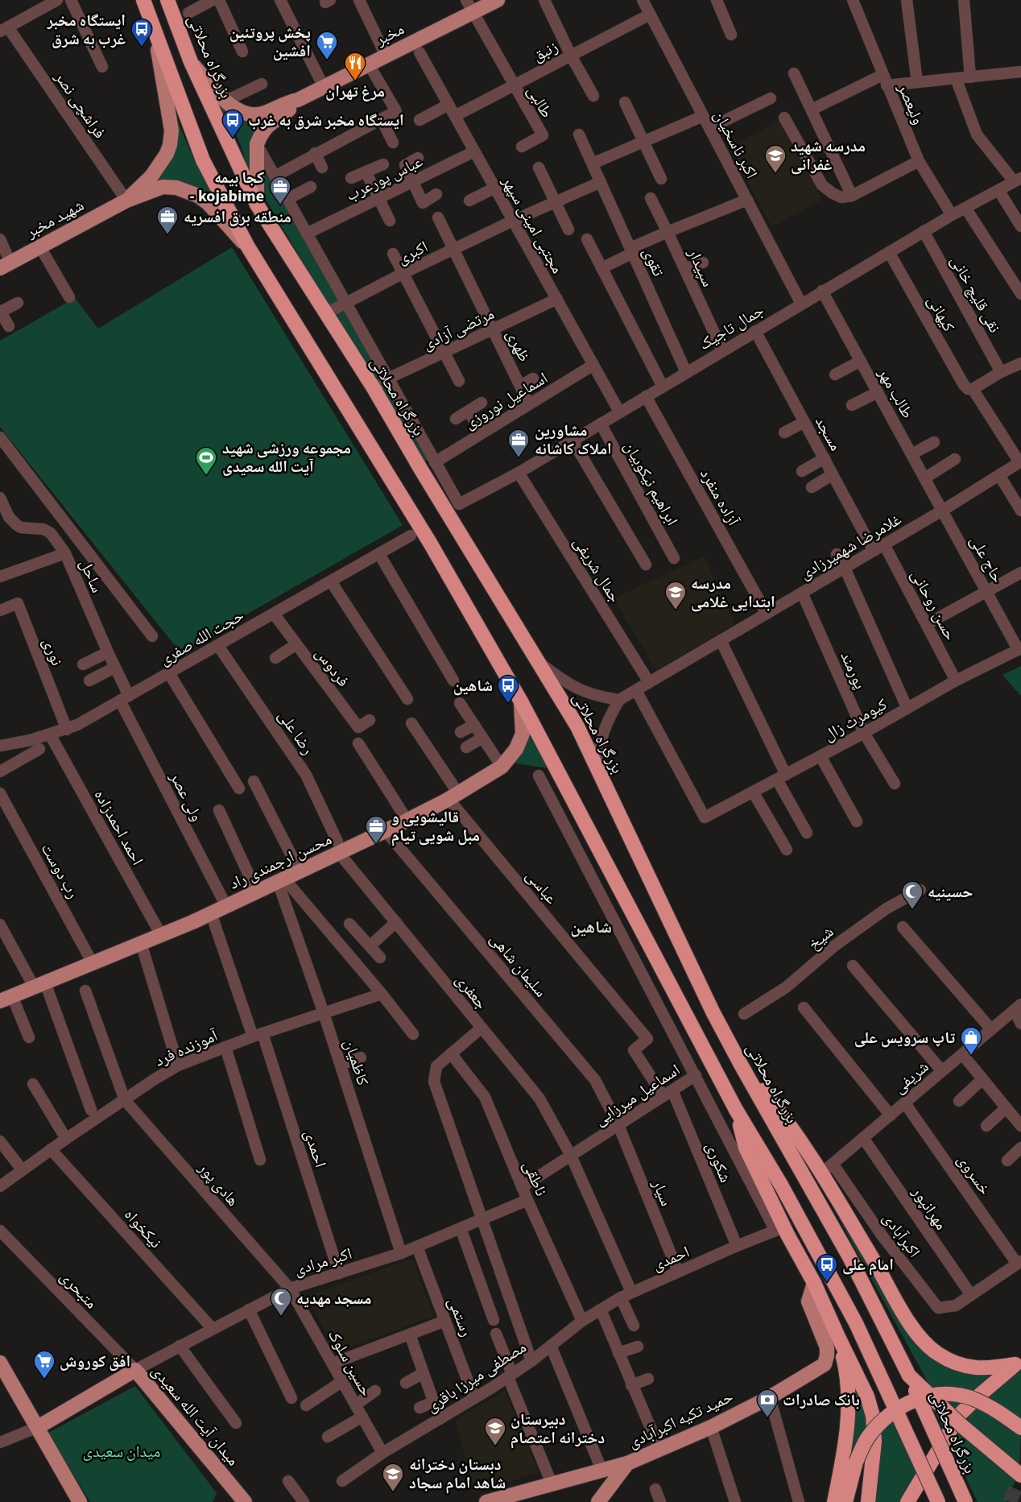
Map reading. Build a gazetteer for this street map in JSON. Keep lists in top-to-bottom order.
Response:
{
  "streets": {
    "highway": ["بزرگراه محلاتی"],
    "main road": [
      "مخبر",
      "شهید مخبر",
      "محسن ارجمندی راد",
      "میدان آیت الله سعیدی",
      "حمید تکیه اکبرآبادی"
    ],
    "street": [
      "زنبق",
      "طالبی",
      "ولیعصر",
      "فراشچی نصر",
      "اکبر ناسخیان",
      "عباس پورعرب",
      "مجتبی امینی سپهر",
      "اکبری",
      "تقوی",
      "سپیدار",
      "نقی قلیچ خانی",
      "کیهانی",
      "جمال تاجیک",
      "مرتضی آزادی",
      "ظهری",
      "طالب مهر",
      "اسماعیل نوروزی",
      "مسجد",
      "ابراهیم نیکوبیان",
      "آزاده منفرد",
      "غلامرضا شهمیرزادی",
      "حاج علی",
      "جمال شریفی",
      "ساحل",
      "حسن روحانی",
      "حجت الله صفری",
      "نوری",
      "فردوس",
      "پورمند",
      "کیومرث زال",
      "رضا علی",
      "ولی عصر",
      "احمد احمدزاده",
      "رب دوست",
      "عباسی",
      "شیخ",
      "سلیمان شاهی",
      "جعفری",
      "آموزنده فرد",
      "کاظمیان",
      "شریفی",
      "اسماعیل میرزایی",
      "احمدی",
      "شکوری",
      "خسروی",
      "ناطقی",
      "هادی پور",
      "سیار",
      "مهرانپور",
      "نیکخواه",
      "اکبرآبادی",
      "اکبر مرادی",
      "متبحری",
      "رستمی",
      "حسین سلوک",
      "مصطفی میرزا باقری"
    ]
  },
  "crossings": [
    ["مخبر", "طالبی"],
    ["زنبق", "طالبی"],
    ["زنبق", "اکبر ناسخیان"],
    ["زنبق", "مجتبی امینی سپهر"],
    ["بزرگراه محلاتی", "اکبری"],
    ["بزرگراه محلاتی", "مرتضی آزادی"],
    ["ولیعصر", "جمال تاجیک"],
    ["فراشچی نصر", "شهید مخبر"],
    ["اکبر ناسخیان", "جمال تاجیک"],
    ["عباس پورعرب", "مجتبی امینی سپهر"],
    ["مجتبی امینی سپهر", "اکبری"],
    ["مجتبی امینی سپهر", "جمال تاجیک"],
    ["مجتبی امینی سپهر", "مرتضی آزادی"],
    ["مجتبی امینی سپهر", "اسماعیل نوروزی"],
    ["اکبری", "تقوی"],
    ["اکبری", "ظهری"],
    ["تقوی", "جمال تاجیک"],
    ["سپیدار", "جمال تاجیک"],
    ["نقی قلیچ خانی", "جمال تاجیک"],
    ["کیهانی", "جمال تاجیک"],
    ["کیهانی", "غلامرضا شهمیرزادی"],
    ["جمال تاجیک", "طالب مهر"],
    ["جمال تاجیک", "اسماعیل نوروزی"],
    ["جمال تاجیک", "مسجد"],
    ["جمال تاجیک", "ابراهیم نیکوبیان"],
    ["جمال تاجیک", "آزاده منفرد"],
    ["جمال تاجیک", "جمال شریفی"],
    ["مرتضی آزادی", "ظهری"],
    ["ظهری", "اسماعیل نوروزی"],
    ["طالب مهر", "غلامرضا شهمیرزادی"],
    ["طالب مهر", "حاج علی"],
    ["مسجد", "غلامرضا شهمیرزادی"],
    ["آزاده منفرد", "غلامرضا شهمیرزادی"],
    ["غلامرضا شهمیرزادی", "حاج علی"],
    ["غلامرضا شهمیرزادی", "جمال شریفی"],
    ["غلامرضا شهمیرزادی", "حسن روحانی"],
    ["غلامرضا شهمیرزادی", "پورمند"],
    ["غلامرضا شهمیرزادی", "کیومرث زال"],
    ["حاج علی", "کیومرث زال"],
    ["ساحل", "حجت الله صفری"],
    ["ساحل", "ولی عصر"],
    ["حسن روحانی", "کیومرث زال"],
    ["حجت الله صفری", "نوری"],
    ["حجت الله صفری", "فردوس"],
    ["حجت الله صفری", "رضا علی"],
    ["حجت الله صفری", "ولی عصر"],
    ["حجت الله صفری", "احمد احمدزاده"],
    ["پورمند", "کیومرث زال"],
    ["رضا علی", "محسن ارجمندی راد"],
    ["رضا علی", "جعفری"],
    ["ولی عصر", "محسن ارجمندی راد"],
    ["احمد احمدزاده", "محسن ارجمندی راد"],
    ["محسن ارجمندی راد", "رب دوست"],
    ["محسن ارجمندی راد", "عباسی"],
    ["محسن ارجمندی راد", "سلیمان شاهی"],
    ["محسن ارجمندی راد", "جعفری"],
    ["محسن ارجمندی راد", "کاظمیان"],
    ["محسن ارجمندی راد", "احمدی"],
    ["عباسی", "اسماعیل میرزایی"],
    ["عباسی", "شکوری"],
    ["سلیمان شاهی", "اسماعیل میرزایی"],
    ["سلیمان شاهی", "سیار"],
    ["جعفری", "اسماعیل میرزایی"],
    ["جعفری", "احمدی"],
    ["آموزنده فرد", "کاظمیان"],
    ["آموزنده فرد", "احمدی"],
    ["آموزنده فرد", "هادی پور"],
    ["آموزنده فرد", "نیکخواه"],
    ["کاظمیان", "اکبر مرادی"],
    ["شریفی", "خسروی"],
    ["شریفی", "مهرانپور"],
    ["شریفی", "اکبرآبادی"],
    ["اسماعیل میرزایی", "احمدی"],
    ["اسماعیل میرزایی", "شکوری"],
    ["اسماعیل میرزایی", "ناطقی"],
    ["اسماعیل میرزایی", "سیار"],
    ["احمدی", "شکوری"],
    ["احمدی", "ناطقی"],
    ["احمدی", "سیار"],
    ["احمدی", "اکبر مرادی"],
    ["احمدی", "مصطفی میرزا باقری"],
    ["ناطقی", "اکبر مرادی"],
    ["ناطقی", "مصطفی میرزا باقری"],
    ["هادی پور", "اکبر مرادی"],
    ["هادی پور", "حسین سلوک"],
    ["مهرانپور", "اکبرآبادی"],
    ["نیکخواه", "اکبر مرادی"],
    ["اکبر مرادی", "متبحری"],
    ["اکبر مرادی", "رستمی"],
    ["اکبر مرادی", "حسین سلوک"],
    ["اکبر مرادی", "میدان آیت الله سعیدی"],
    ["متبحری", "میدان آیت الله سعیدی"],
    ["رستمی", "مصطفی میرزا باقری"],
    ["حسین سلوک", "مصطفی میرزا باقری"]
  ],
  "districts": ["شاهین"],
  "parks": ["میدان سعیدی"],
  "places": {
    "bus stop": [
      "ایستگاه مخبر غرب به شرق",
      "ایستگاه مخبر شرق به غرب",
      "شاهین",
      "امام علی"
    ],
    "supermarket": ["پخش پروتئین افشین", "افق کوروش"],
    "restaurant": ["مرغ تهران"],
    "school or university": [
      "مدرسه شهید غفرانی",
      "مدرسه ابتدایی غلامی",
      "دبیرستان دخترانه اعتصام",
      "دبستان دخترانه شاهد امام سجاد"
    ],
    "office": [
      "کجا بیمه - kojabime",
      "منطقه برق افسریه",
      "مشاورین املاک کاشانه",
      "قالیشویی و مبل شویی تیام"
    ],
    "sports": ["مجموعه ورزشی شهید آیت‌ الله سعیدی"],
    "mosque": ["حسینیه", "مسجد مهدیه"],
    "shop": ["تاپ سرویس علی"],
    "bank": ["بانک صادرات"]
  }
}
